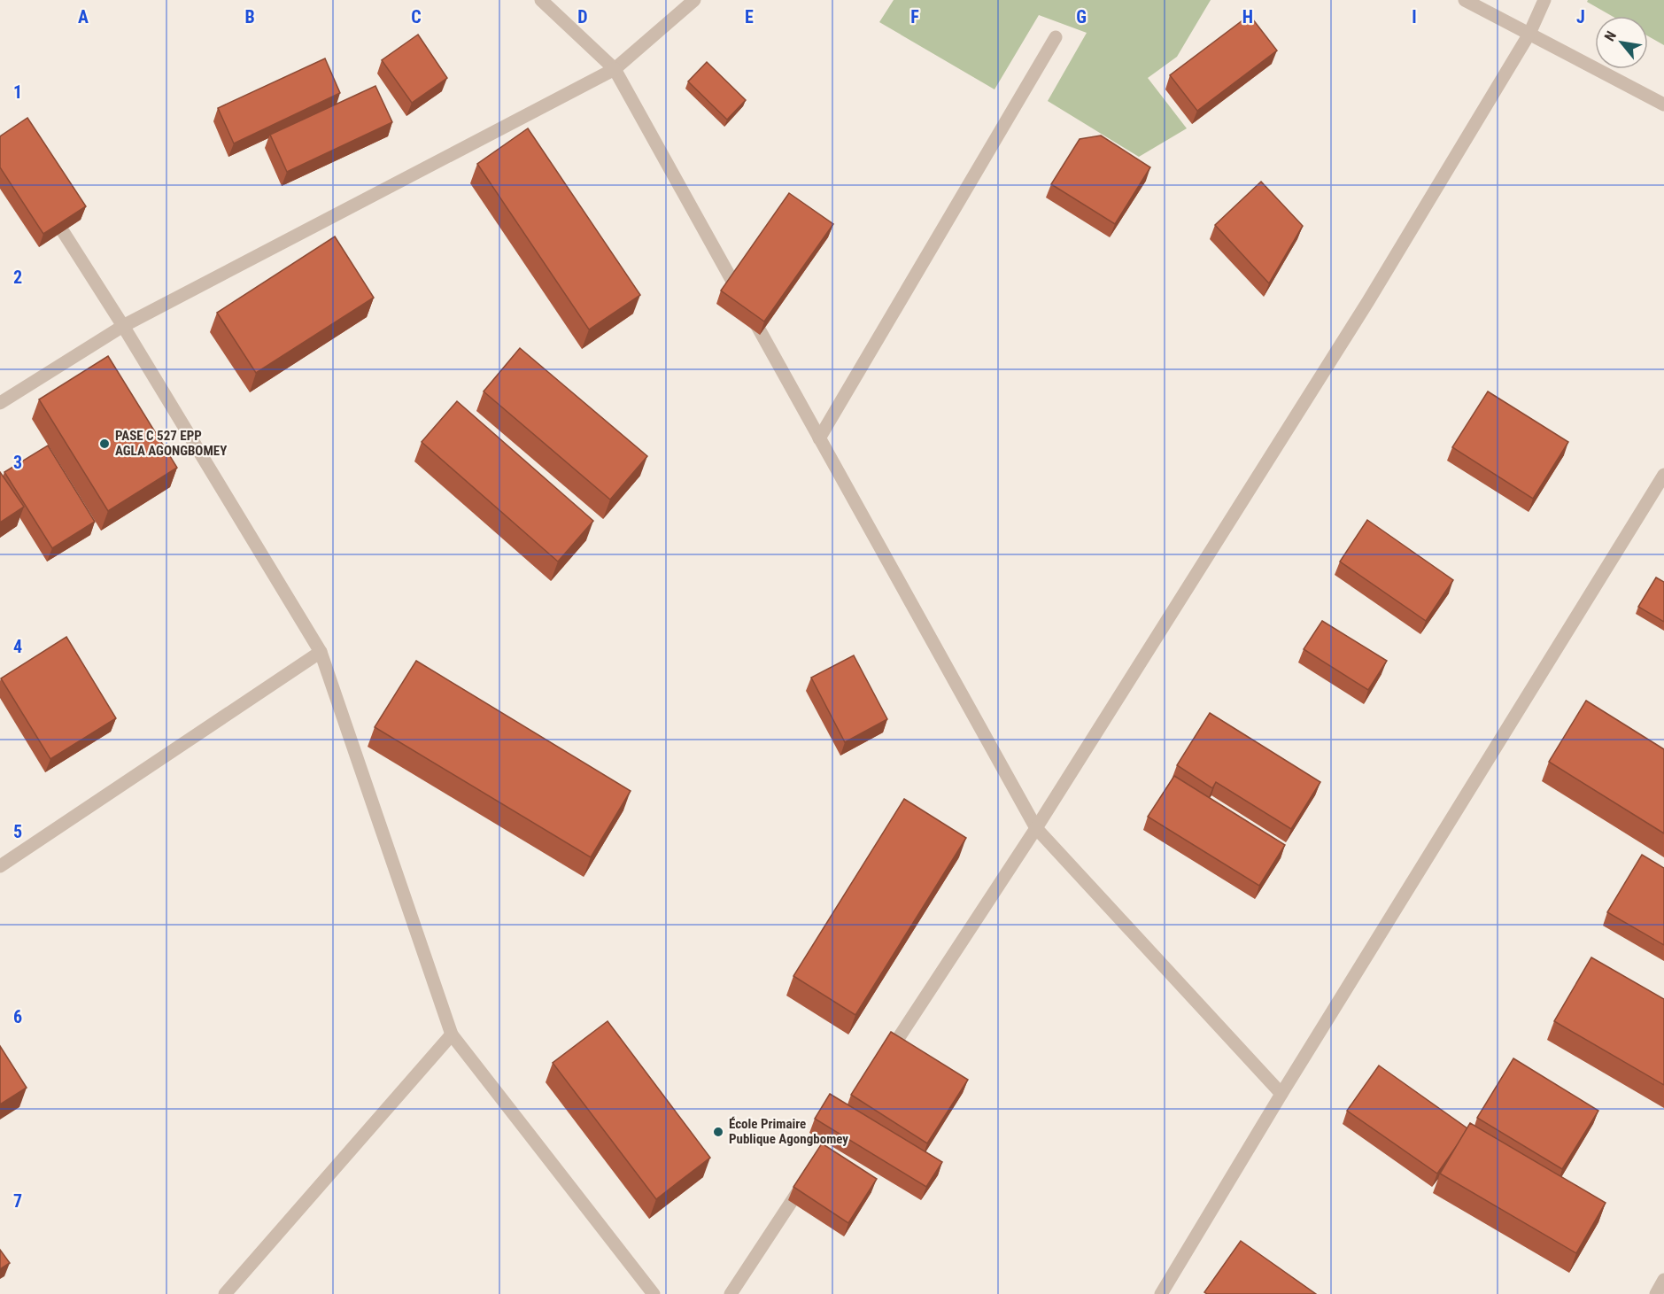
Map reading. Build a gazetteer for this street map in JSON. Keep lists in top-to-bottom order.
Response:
{
  "places": ["PASE C 527 EPP AGLA AGONGBOMEY", "École Primaire Publique Agongbomey"],
  "north": "top left",
  "grid": {
    "columns": [
      "A",
      "B",
      "C",
      "D",
      "E",
      "F",
      "G",
      "H",
      "I",
      "J"
    ],
    "rows": [
      "1",
      "2",
      "3",
      "4",
      "5",
      "6",
      "7"
    ]
  }
}
